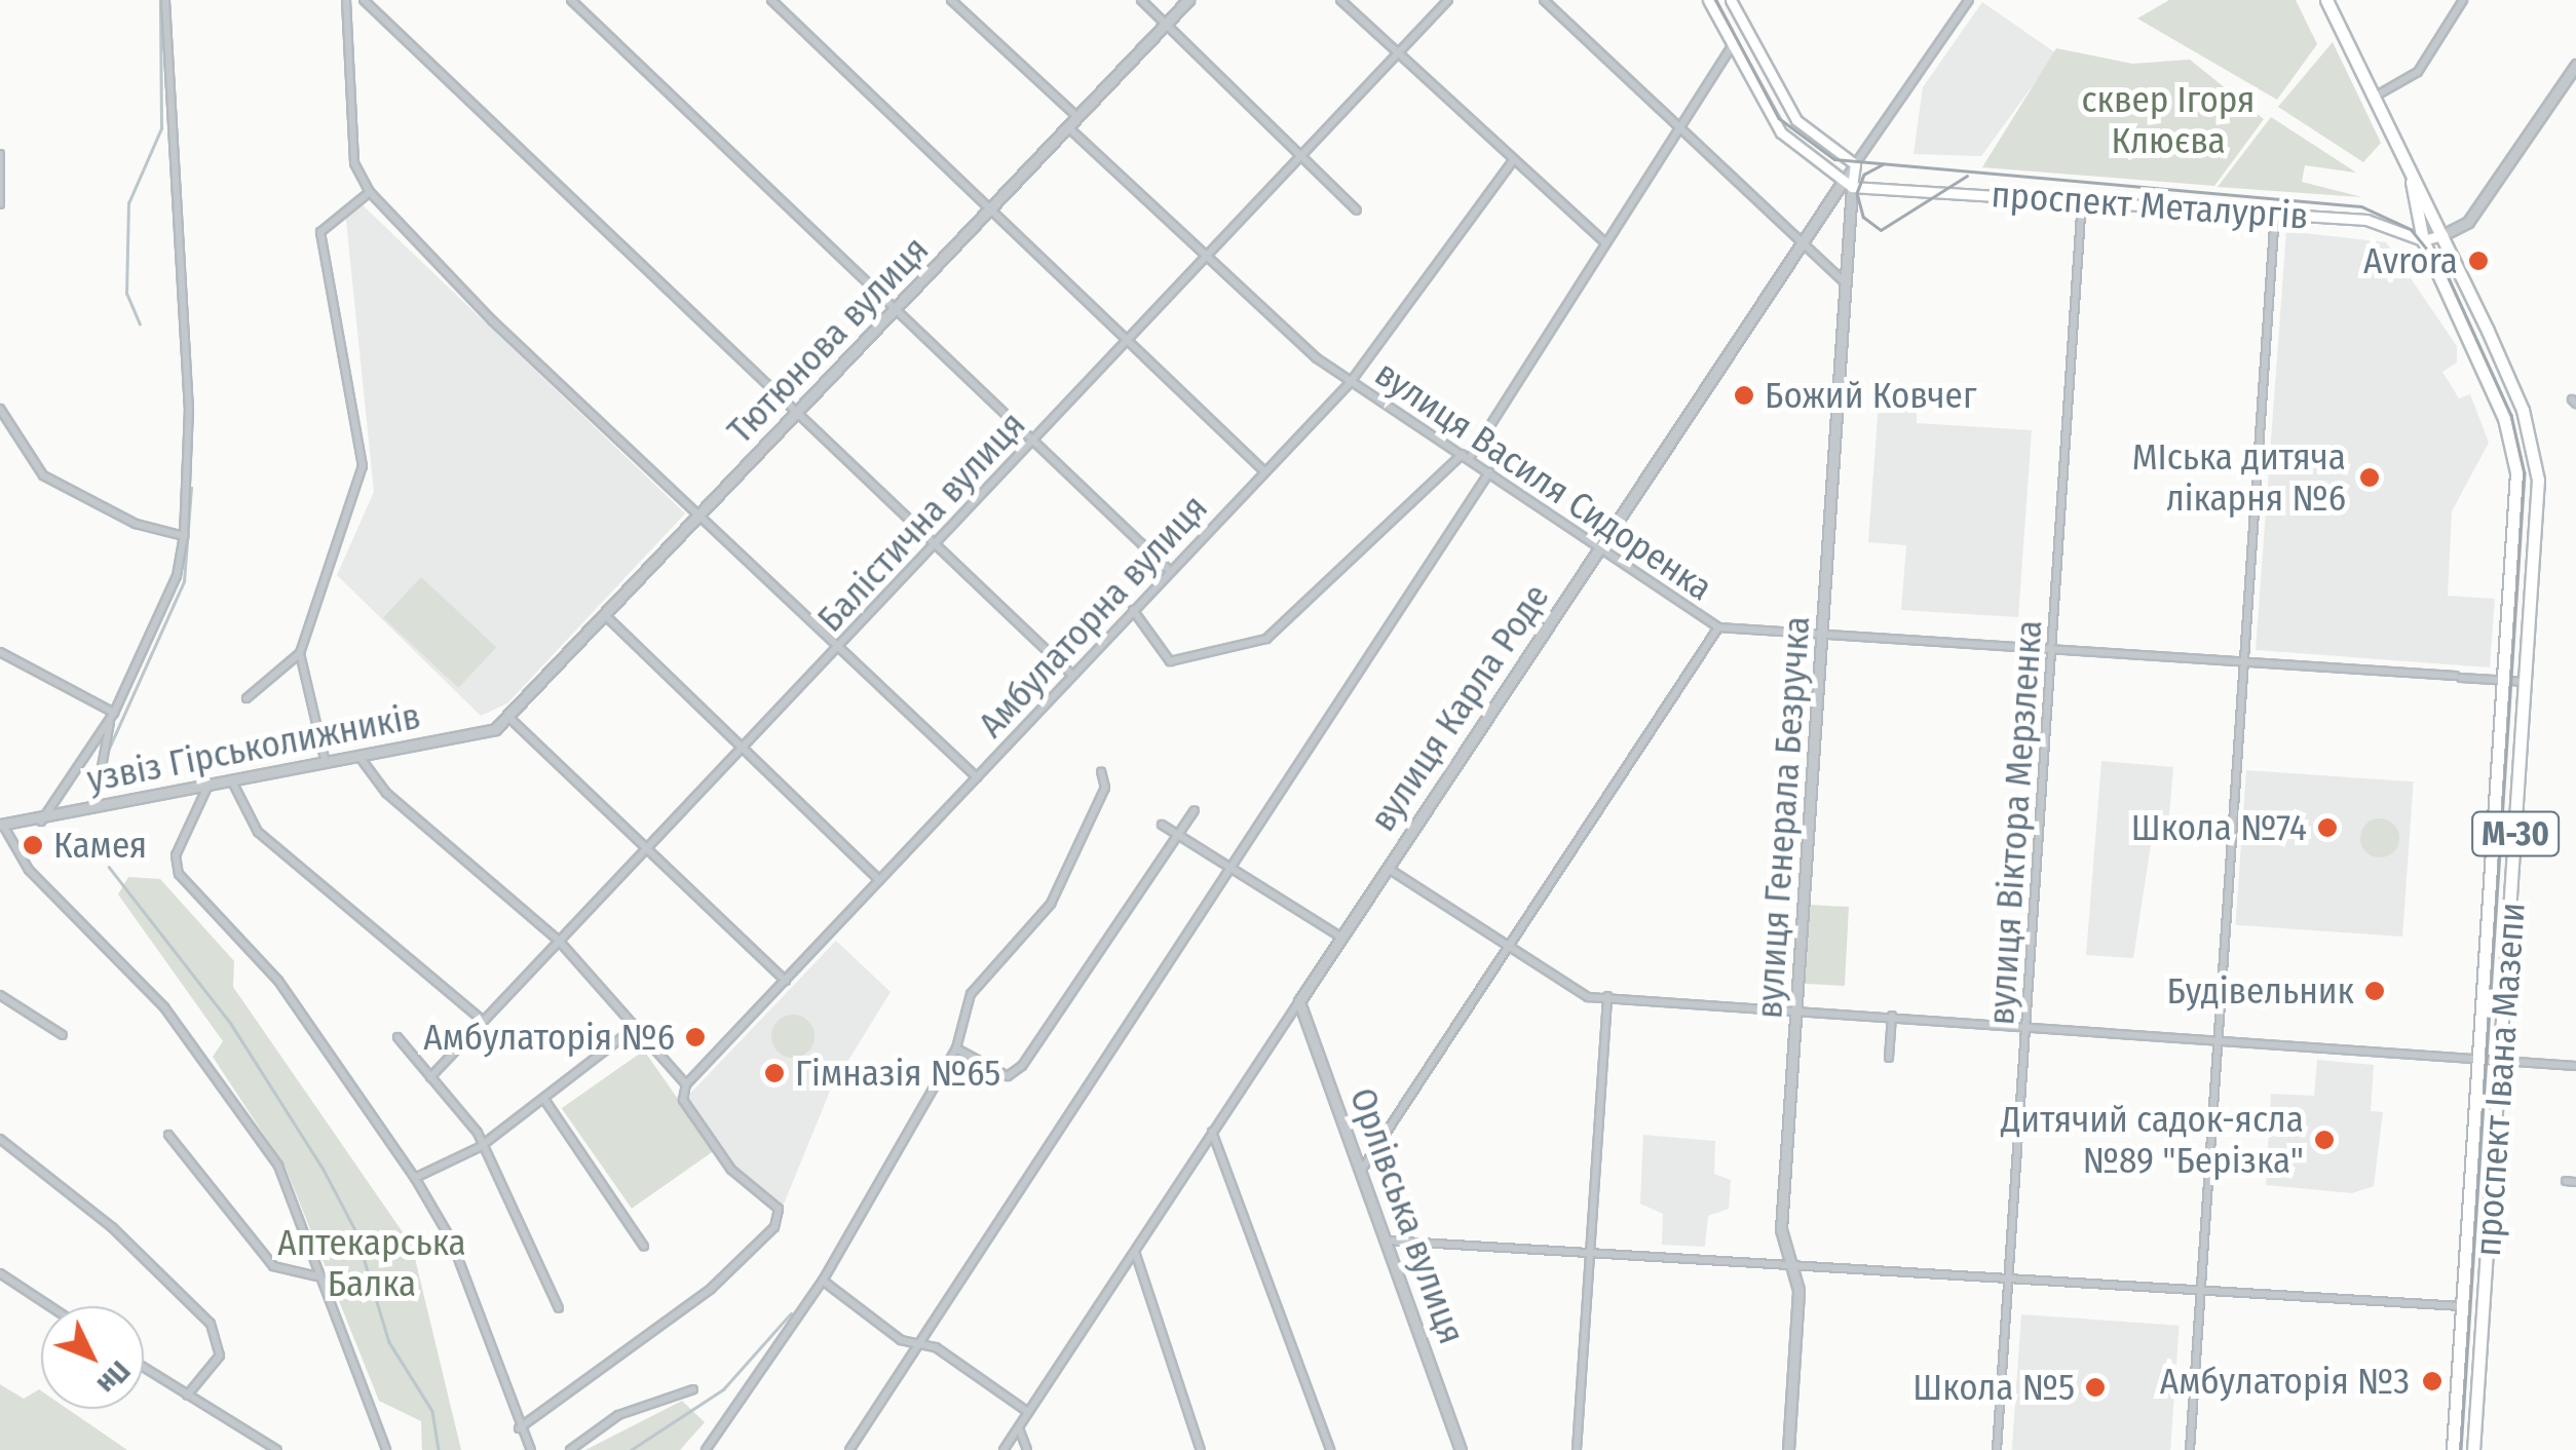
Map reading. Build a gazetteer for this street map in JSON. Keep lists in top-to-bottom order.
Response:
{
  "streets": {
    "highway": ["М-30", "проспект Івана Мазепи"],
    "main road": ["проспект Металургів"],
    "street": [
      "Тютюнова вулиця",
      "вулиця Василя Сидоренка",
      "Балістична вулиця",
      "Амбулаторна вулиця",
      "вулиця Карла Роде",
      "узвіз Гірськолижників",
      "вулиця Генерала Безручка",
      "вулиця Віктора Мерзленка",
      "Орлівська вулиця"
    ]
  },
  "crossings": [
    ["проспект Металургів", "вулиця Карла Роде"],
    ["проспект Металургів", "вулиця Генерала Безручка"],
    ["проспект Металургів", "вулиця Віктора Мерзленка"],
    ["проспект Металургів", "М-30"],
    ["проспект Металургів", "проспект Івана Мазепи"],
    ["Тютюнова вулиця", "вулиця Василя Сидоренка"],
    ["Тютюнова вулиця", "узвіз Гірськолижників"],
    ["вулиця Василя Сидоренка", "Балістична вулиця"],
    ["вулиця Василя Сидоренка", "Амбулаторна вулиця"],
    ["вулиця Василя Сидоренка", "вулиця Карла Роде"],
    ["вулиця Василя Сидоренка", "вулиця Генерала Безручка"],
    ["вулиця Василя Сидоренка", "вулиця Віктора Мерзленка"],
    ["вулиця Василя Сидоренка", "проспект Івана Мазепи"],
    ["вулиця Карла Роде", "вулиця Генерала Безручка"],
    ["вулиця Карла Роде", "Орлівська вулиця"],
    ["М-30", "проспект Івана Мазепи"]
  ],
  "parks": ["сквер Ігоря Клюєва", "Аптекарська Балка"],
  "places": [
    "Avrora",
    "Божий Ковчег",
    "МІська дитяча лікарня №6",
    "Школа №74",
    "Камея",
    "Будівельник",
    "Амбулаторія №6",
    "Гімназія №65",
    "Дитячий садок-ясла №89 \"Берізка\"",
    "Амбулаторія №3",
    "Школа №5"
  ],
  "north": "bottom right"
}
